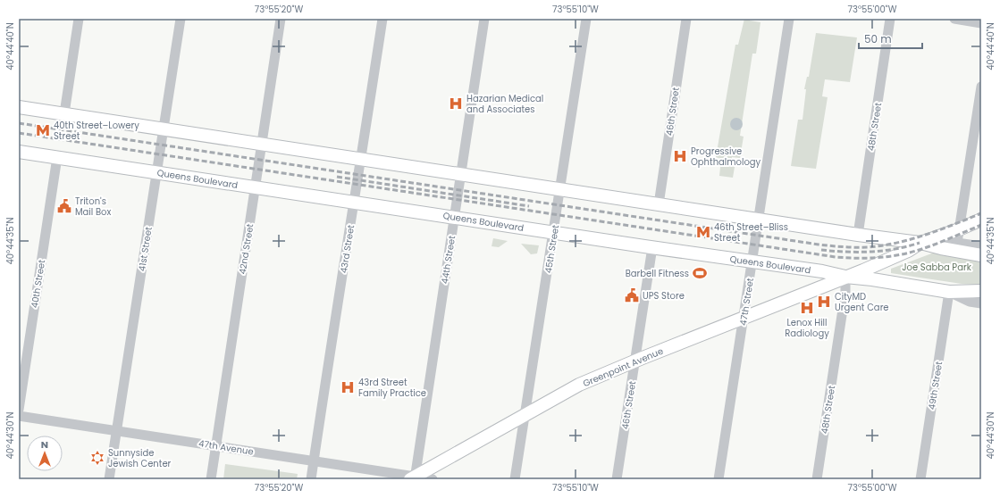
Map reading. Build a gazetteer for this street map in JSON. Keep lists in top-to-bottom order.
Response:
{
  "streets": {
    "main road": ["Queens Boulevard", "Greenpoint Avenue"],
    "street": [
      "46th Street",
      "48th Street",
      "41st Street",
      "42nd Street",
      "43rd Street",
      "45th Street",
      "44th Street",
      "40th Street",
      "47th Street",
      "49th Street",
      "47th Avenue"
    ]
  },
  "crossings": [
    ["46th Street", "Queens Boulevard"],
    ["46th Street", "Greenpoint Avenue"],
    ["48th Street", "Queens Boulevard"],
    ["48th Street", "Greenpoint Avenue"],
    ["Queens Boulevard", "41st Street"],
    ["Queens Boulevard", "42nd Street"],
    ["Queens Boulevard", "43rd Street"],
    ["Queens Boulevard", "45th Street"],
    ["Queens Boulevard", "44th Street"],
    ["Queens Boulevard", "40th Street"],
    ["Queens Boulevard", "47th Street"],
    ["Queens Boulevard", "Greenpoint Avenue"],
    ["Queens Boulevard", "49th Street"],
    ["41st Street", "47th Avenue"],
    ["42nd Street", "47th Avenue"],
    ["43rd Street", "47th Avenue"],
    ["45th Street", "Greenpoint Avenue"],
    ["44th Street", "Greenpoint Avenue"],
    ["44th Street", "47th Avenue"],
    ["47th Street", "Greenpoint Avenue"],
    ["Greenpoint Avenue", "47th Avenue"]
  ],
  "parks": ["Joe Sabba Park"],
  "places": {
    "hospital": [
      "Hazarian Medical and Associates",
      "Progressive Ophthalmology",
      "CityMD Urgent Care",
      "Lenox Hill Radiology",
      "43rd Street Family Practice"
    ],
    "metro station": ["40th Street–Lowery Street", "46th Street–Bliss Street"],
    "public building": ["Triton's Mail Box", "UPS Store"],
    "sports": ["Barbell Fitness"],
    "synagogue": ["Sunnyside Jewish Center"]
  },
  "scale_bar": "50 m",
  "north": "top",
  "coordinates": [
    "73°55'20\"W",
    "73°55'10\"W",
    "73°55'00\"W",
    "40°44'40\"N",
    "40°44'35\"N",
    "40°44'30\"N"
  ]
}
